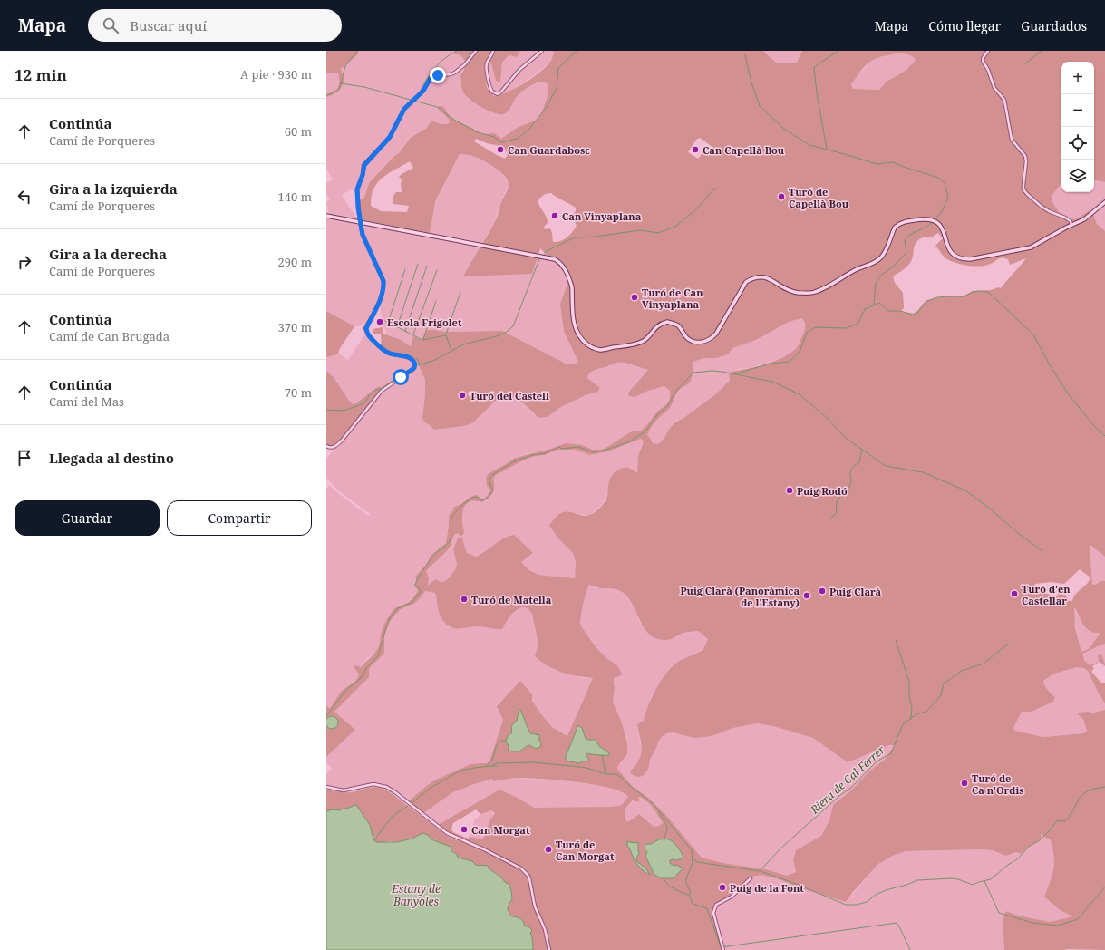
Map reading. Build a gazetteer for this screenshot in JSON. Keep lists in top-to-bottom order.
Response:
{
  "water": ["Riera de Cal Ferrer", "Estany de Banyoles"],
  "places": [
    "Can Guardabosc",
    "Can Capellà Bou",
    "Turó de Capellà Bou",
    "Can Vinyaplana",
    "Turó de Can Vinyaplana",
    "Escola Frigolet",
    "Turó del Castell",
    "Puig Rodó",
    "Puig Clarà",
    "Turó d'en Castellar",
    "Puig Clarà (Panoràmica de l'Estany)",
    "Turó de Matella",
    "Turó de Ca n'Ordis",
    "Can Morgat",
    "Turó de Can Morgat",
    "Puig de la Font"
  ],
  "page": {
    "header": "Mapa",
    "search": "Buscar aquí",
    "nav": ["Mapa", "Cómo llegar", "Guardados"],
    "heading": ["12 min", "A pie · 930 m"],
    "map_buttons": ["+", "−"],
    "list": [
      ["Continúa", "Camí de Porqueres", "60 m"],
      ["Gira a la izquierda", "Camí de Porqueres", "140 m"],
      ["Gira a la derecha", "Camí de Porqueres", "290 m"],
      ["Continúa", "Camí de Can Brugada", "370 m"],
      ["Continúa", "Camí del Mas", "70 m"],
      "Llegada al destino"
    ],
    "buttons": ["Guardar", "Compartir"]
  }
}
